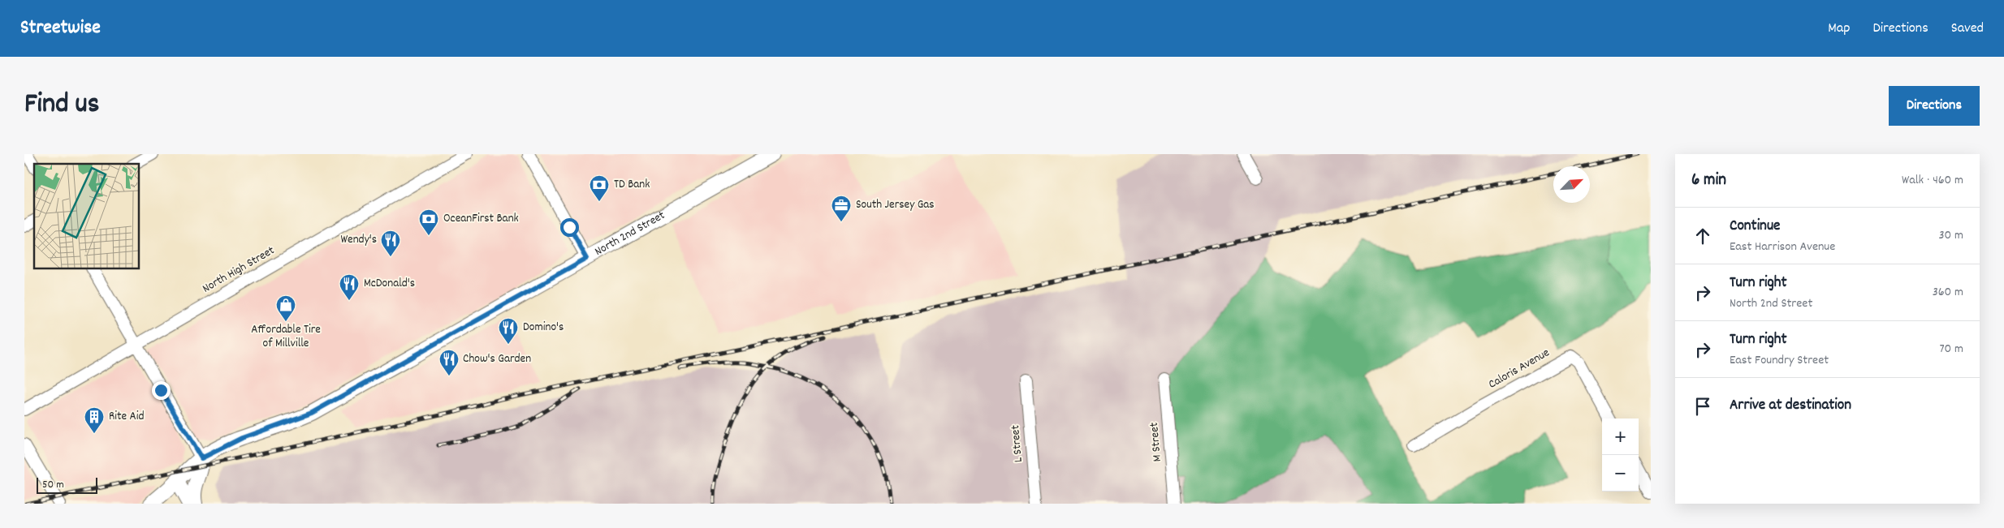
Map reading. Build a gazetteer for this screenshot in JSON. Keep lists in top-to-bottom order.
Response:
{
  "streets": {
    "main road": ["North 2nd Street"],
    "street": [
      "North High Street",
      "Caloris Avenue",
      "M Street",
      "L Street"
    ]
  },
  "places": {
    "bank": ["TD Bank", "OceanFirst Bank"],
    "office": ["South Jersey Gas"],
    "restaurant": [
      "Wendy's",
      "McDonald's",
      "Domino's",
      "Chow's Garden"
    ],
    "shop": ["Affordable Tire of Millville"],
    "building": ["Rite Aid"]
  },
  "scale_bar": "50 m",
  "north": "top right",
  "page": {
    "header": "Streetwise",
    "nav": ["Map", "Directions", "Saved"],
    "title": "Find us",
    "buttons": "Directions",
    "heading": ["6 min", "Walk · 460 m"],
    "list": [
      ["Continue", "East Harrison Avenue", "30 m"],
      ["Turn right", "North 2nd Street", "360 m"],
      ["Turn right", "East Foundry Street", "70 m"],
      "Arrive at destination"
    ],
    "map_buttons": ["+", "−"],
    "scale": "50 m"
  }
}
